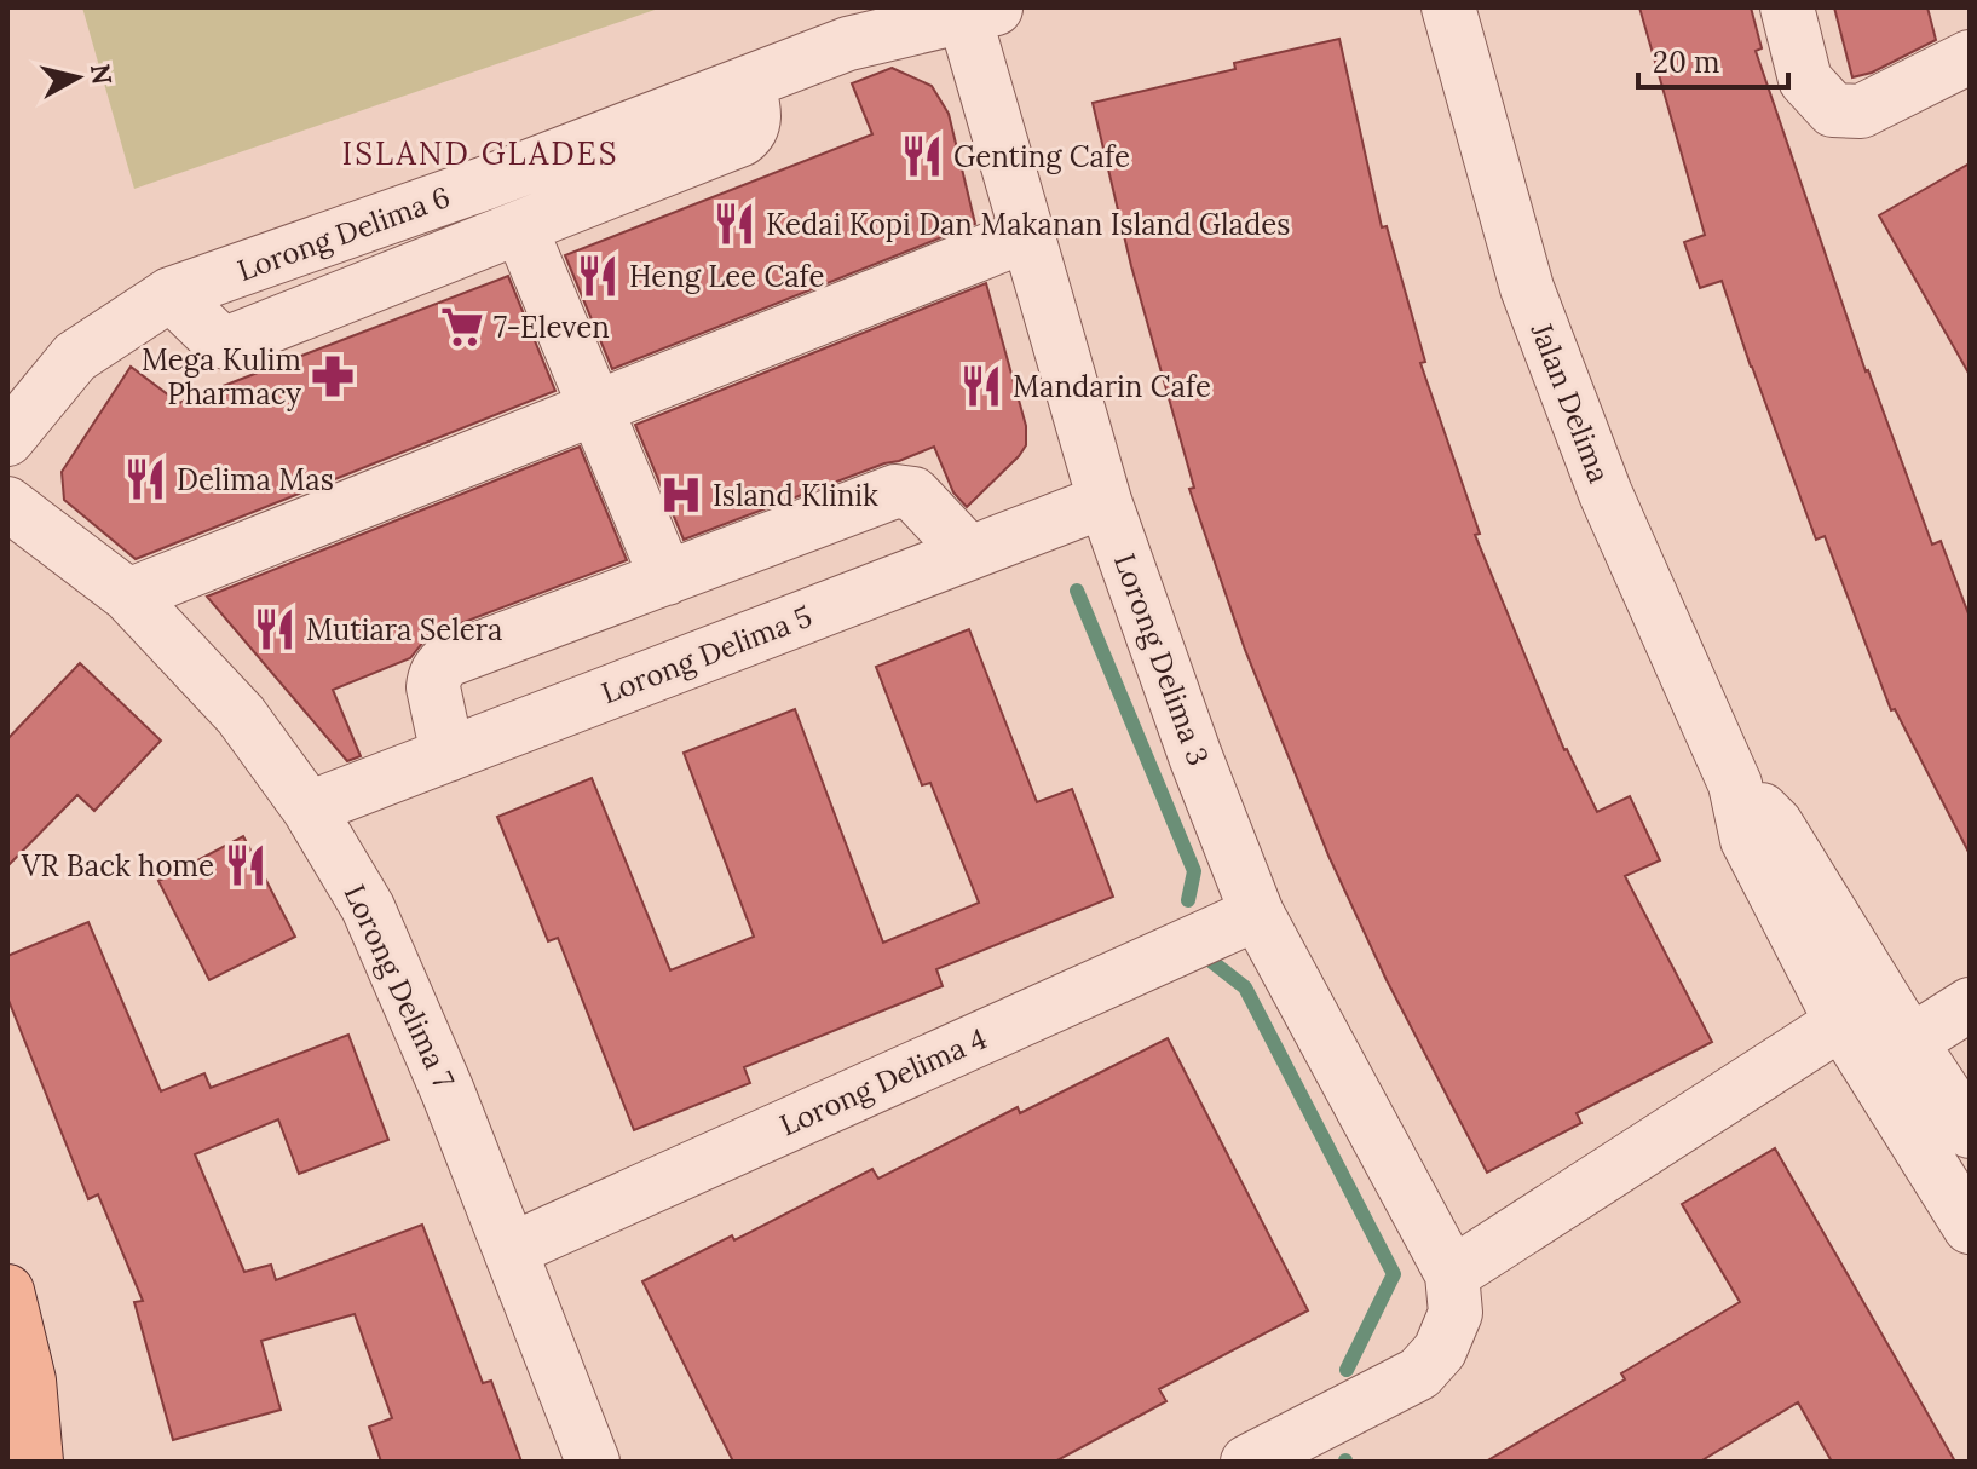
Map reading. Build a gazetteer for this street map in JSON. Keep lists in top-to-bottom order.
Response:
{
  "streets": {
    "street": [
      "Lorong Delima 6",
      "Jalan Delima",
      "Lorong Delima 5",
      "Lorong Delima 3",
      "Lorong Delima 7",
      "Lorong Delima 4"
    ]
  },
  "crossings": [
    ["Lorong Delima 6", "Lorong Delima 3"],
    ["Lorong Delima 5", "Lorong Delima 3"],
    ["Lorong Delima 5", "Lorong Delima 7"],
    ["Lorong Delima 3", "Lorong Delima 4"],
    ["Lorong Delima 7", "Lorong Delima 4"]
  ],
  "districts": ["ISLAND GLADES"],
  "places": {
    "restaurant": [
      "Genting Cafe",
      "Kedai Kopi Dan Makanan Island Glades",
      "Heng Lee Cafe",
      "Mandarin Cafe",
      "Delima Mas",
      "Mutiara Selera",
      "VR Back home"
    ],
    "supermarket": ["7-Eleven"],
    "pharmacy": ["Mega Kulim Pharmacy"],
    "hospital": ["Island Klinik"]
  },
  "scale_bar": "20 m",
  "north": "right"
}
